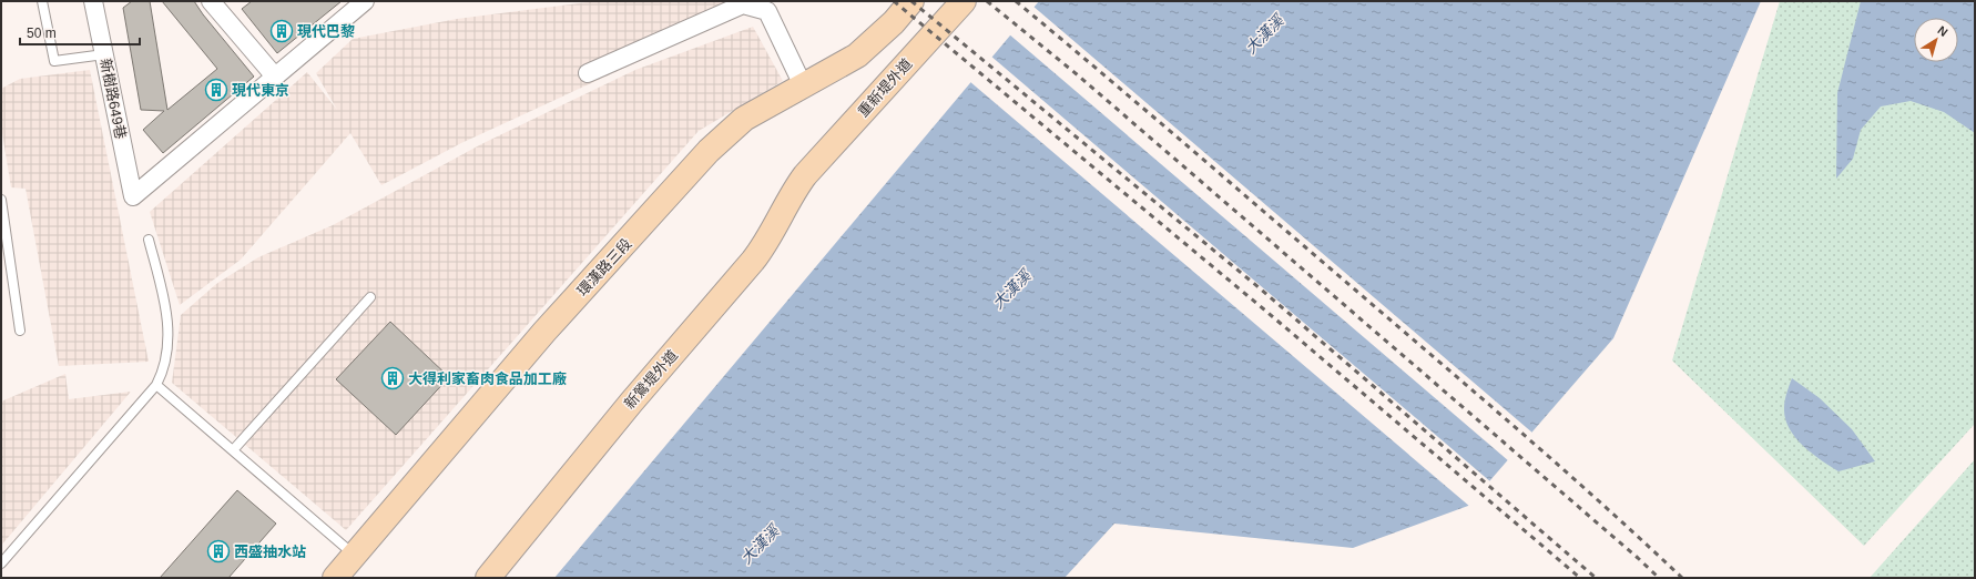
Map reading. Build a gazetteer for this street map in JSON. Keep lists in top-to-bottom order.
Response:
{
  "streets": {
    "street": [
      "重新堤外道",
      "新樹路649巷",
      "環漢路三段",
      "新鶯堤外道"
    ]
  },
  "crossings": [
    ["重新堤外道", "新鶯堤外道"]
  ],
  "water": ["大漢溪"],
  "places": {
    "building": [
      "現代巴黎",
      "現代東京",
      "大得利家畜肉食品加工廠",
      "西盛抽水站"
    ]
  },
  "scale_bar": "50 m",
  "north": "top right"
}
